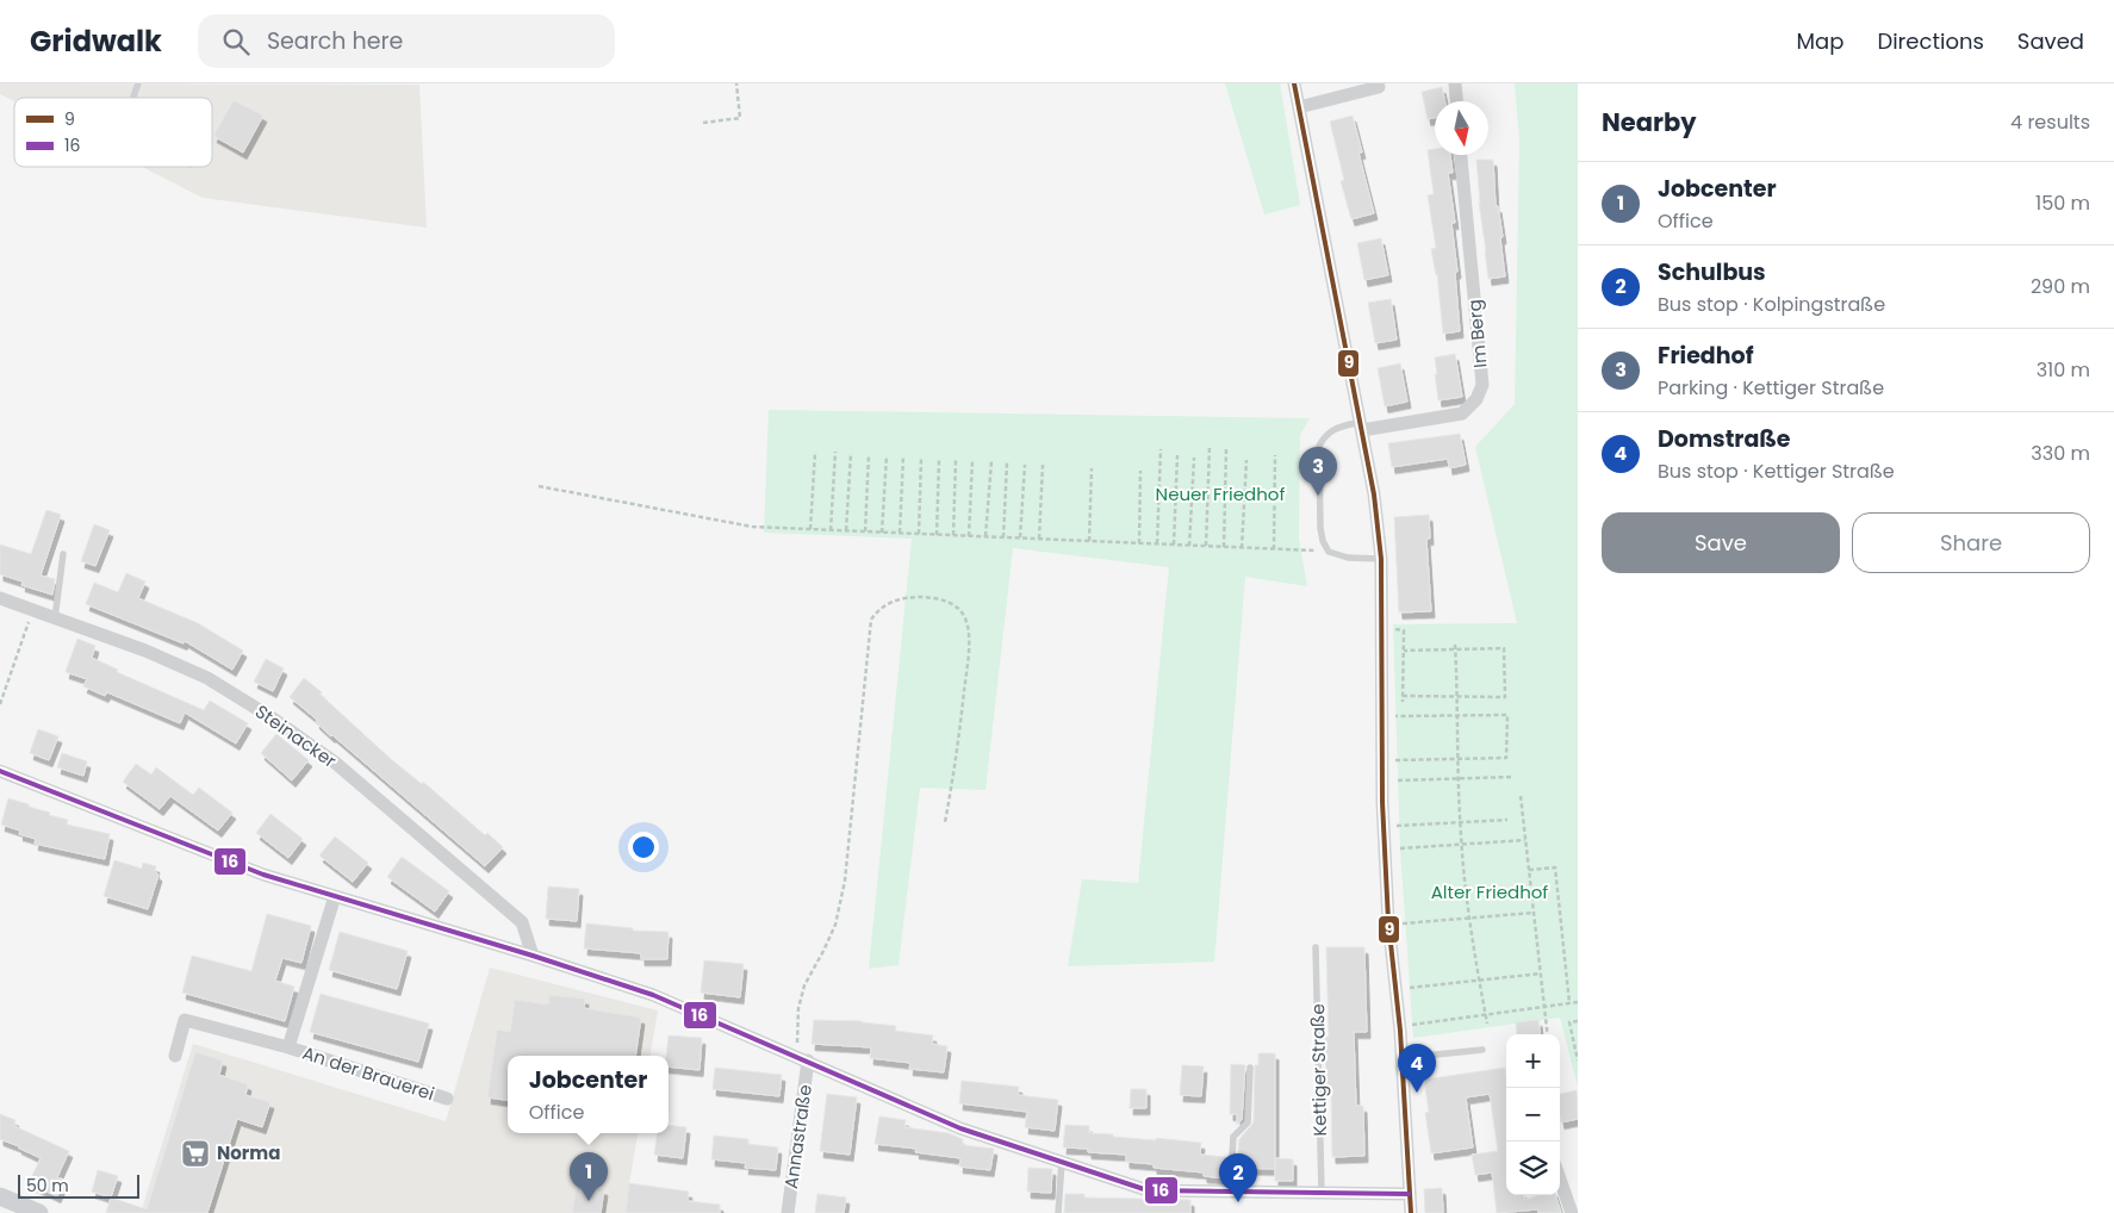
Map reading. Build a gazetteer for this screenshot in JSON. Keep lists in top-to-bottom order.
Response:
{
  "streets": {
    "street": [
      "Im Berg",
      "Steinacker",
      "An der Brauerei",
      "Annastraße"
    ],
    "lane": ["Kettiger Straße"]
  },
  "parks": ["Neuer Friedhof", "Alter Friedhof"],
  "places": {
    "supermarket": ["Norma"]
  },
  "lines": ["transit line 9", "transit line 16"],
  "legend": ["9", "16"],
  "scale_bar": "50 m",
  "north": "bottom",
  "page": {
    "header": "Gridwalk",
    "search": "Search here",
    "nav": ["Map", "Directions", "Saved"],
    "heading": ["Nearby", "4 results"],
    "list": [
      {
        "mark": "1",
        "name": "Jobcenter",
        "note": "Office",
        "value": "150 m"
      },
      {
        "mark": "2",
        "name": "Schulbus",
        "note": "Bus stop · Kolpingstraße",
        "value": "290 m"
      },
      {
        "mark": "3",
        "name": "Friedhof",
        "note": "Parking · Kettiger Straße",
        "value": "310 m"
      },
      {
        "mark": "4",
        "name": "Domstraße",
        "note": "Bus stop · Kettiger Straße",
        "value": "330 m"
      }
    ],
    "pins": [
      "3",
      "4",
      "1",
      "2"
    ],
    "buttons": ["Save", "Share"],
    "map_buttons": ["+", "−"],
    "popup": ["Jobcenter", "Office"],
    "scale": "50 m"
  }
}
